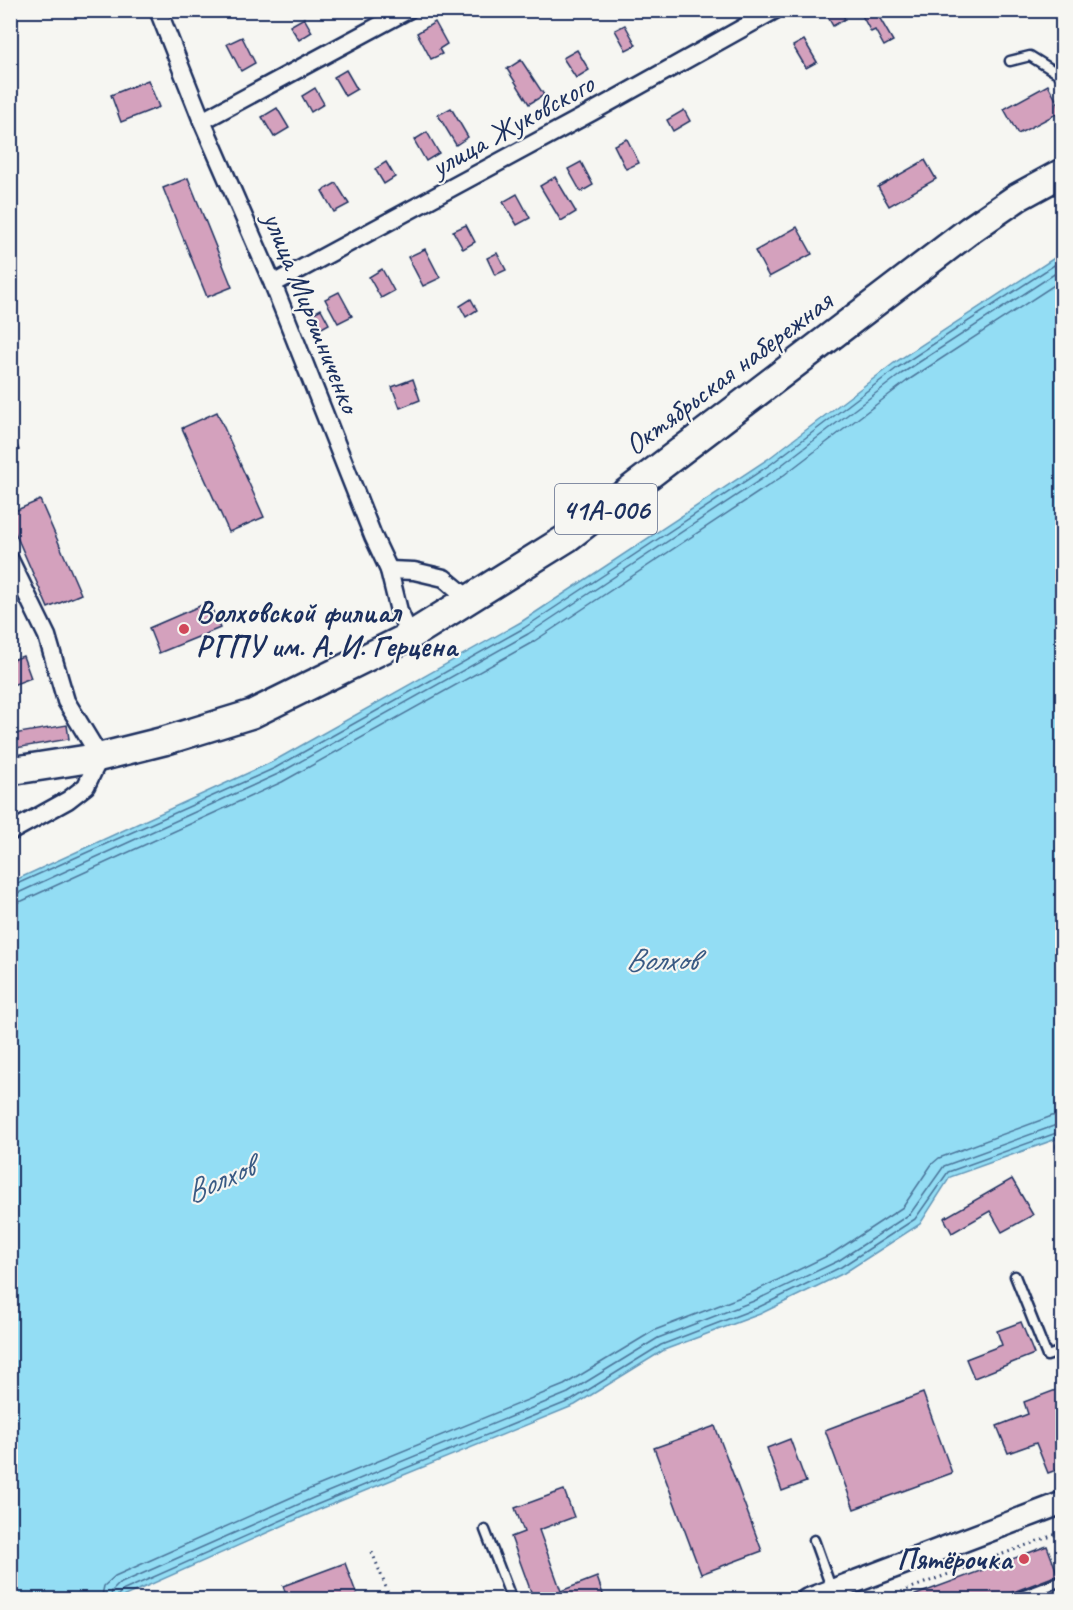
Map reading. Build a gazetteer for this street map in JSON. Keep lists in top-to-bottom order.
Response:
{
  "streets": {
    "main road": ["Октябрьская набережная", "41А-006"],
    "street": ["улица Жуковского", "улица Мирошниченко"]
  },
  "crossings": [
    ["улица Жуковского", "улица Мирошниченко"],
    ["улица Мирошниченко", "Октябрьская набережная"],
    ["Октябрьская набережная", "41А-006"]
  ],
  "water": ["Волхов"],
  "places": ["Волховской филиал РГПУ им. А. И. Герцена", "Пятёрочка"]
}
